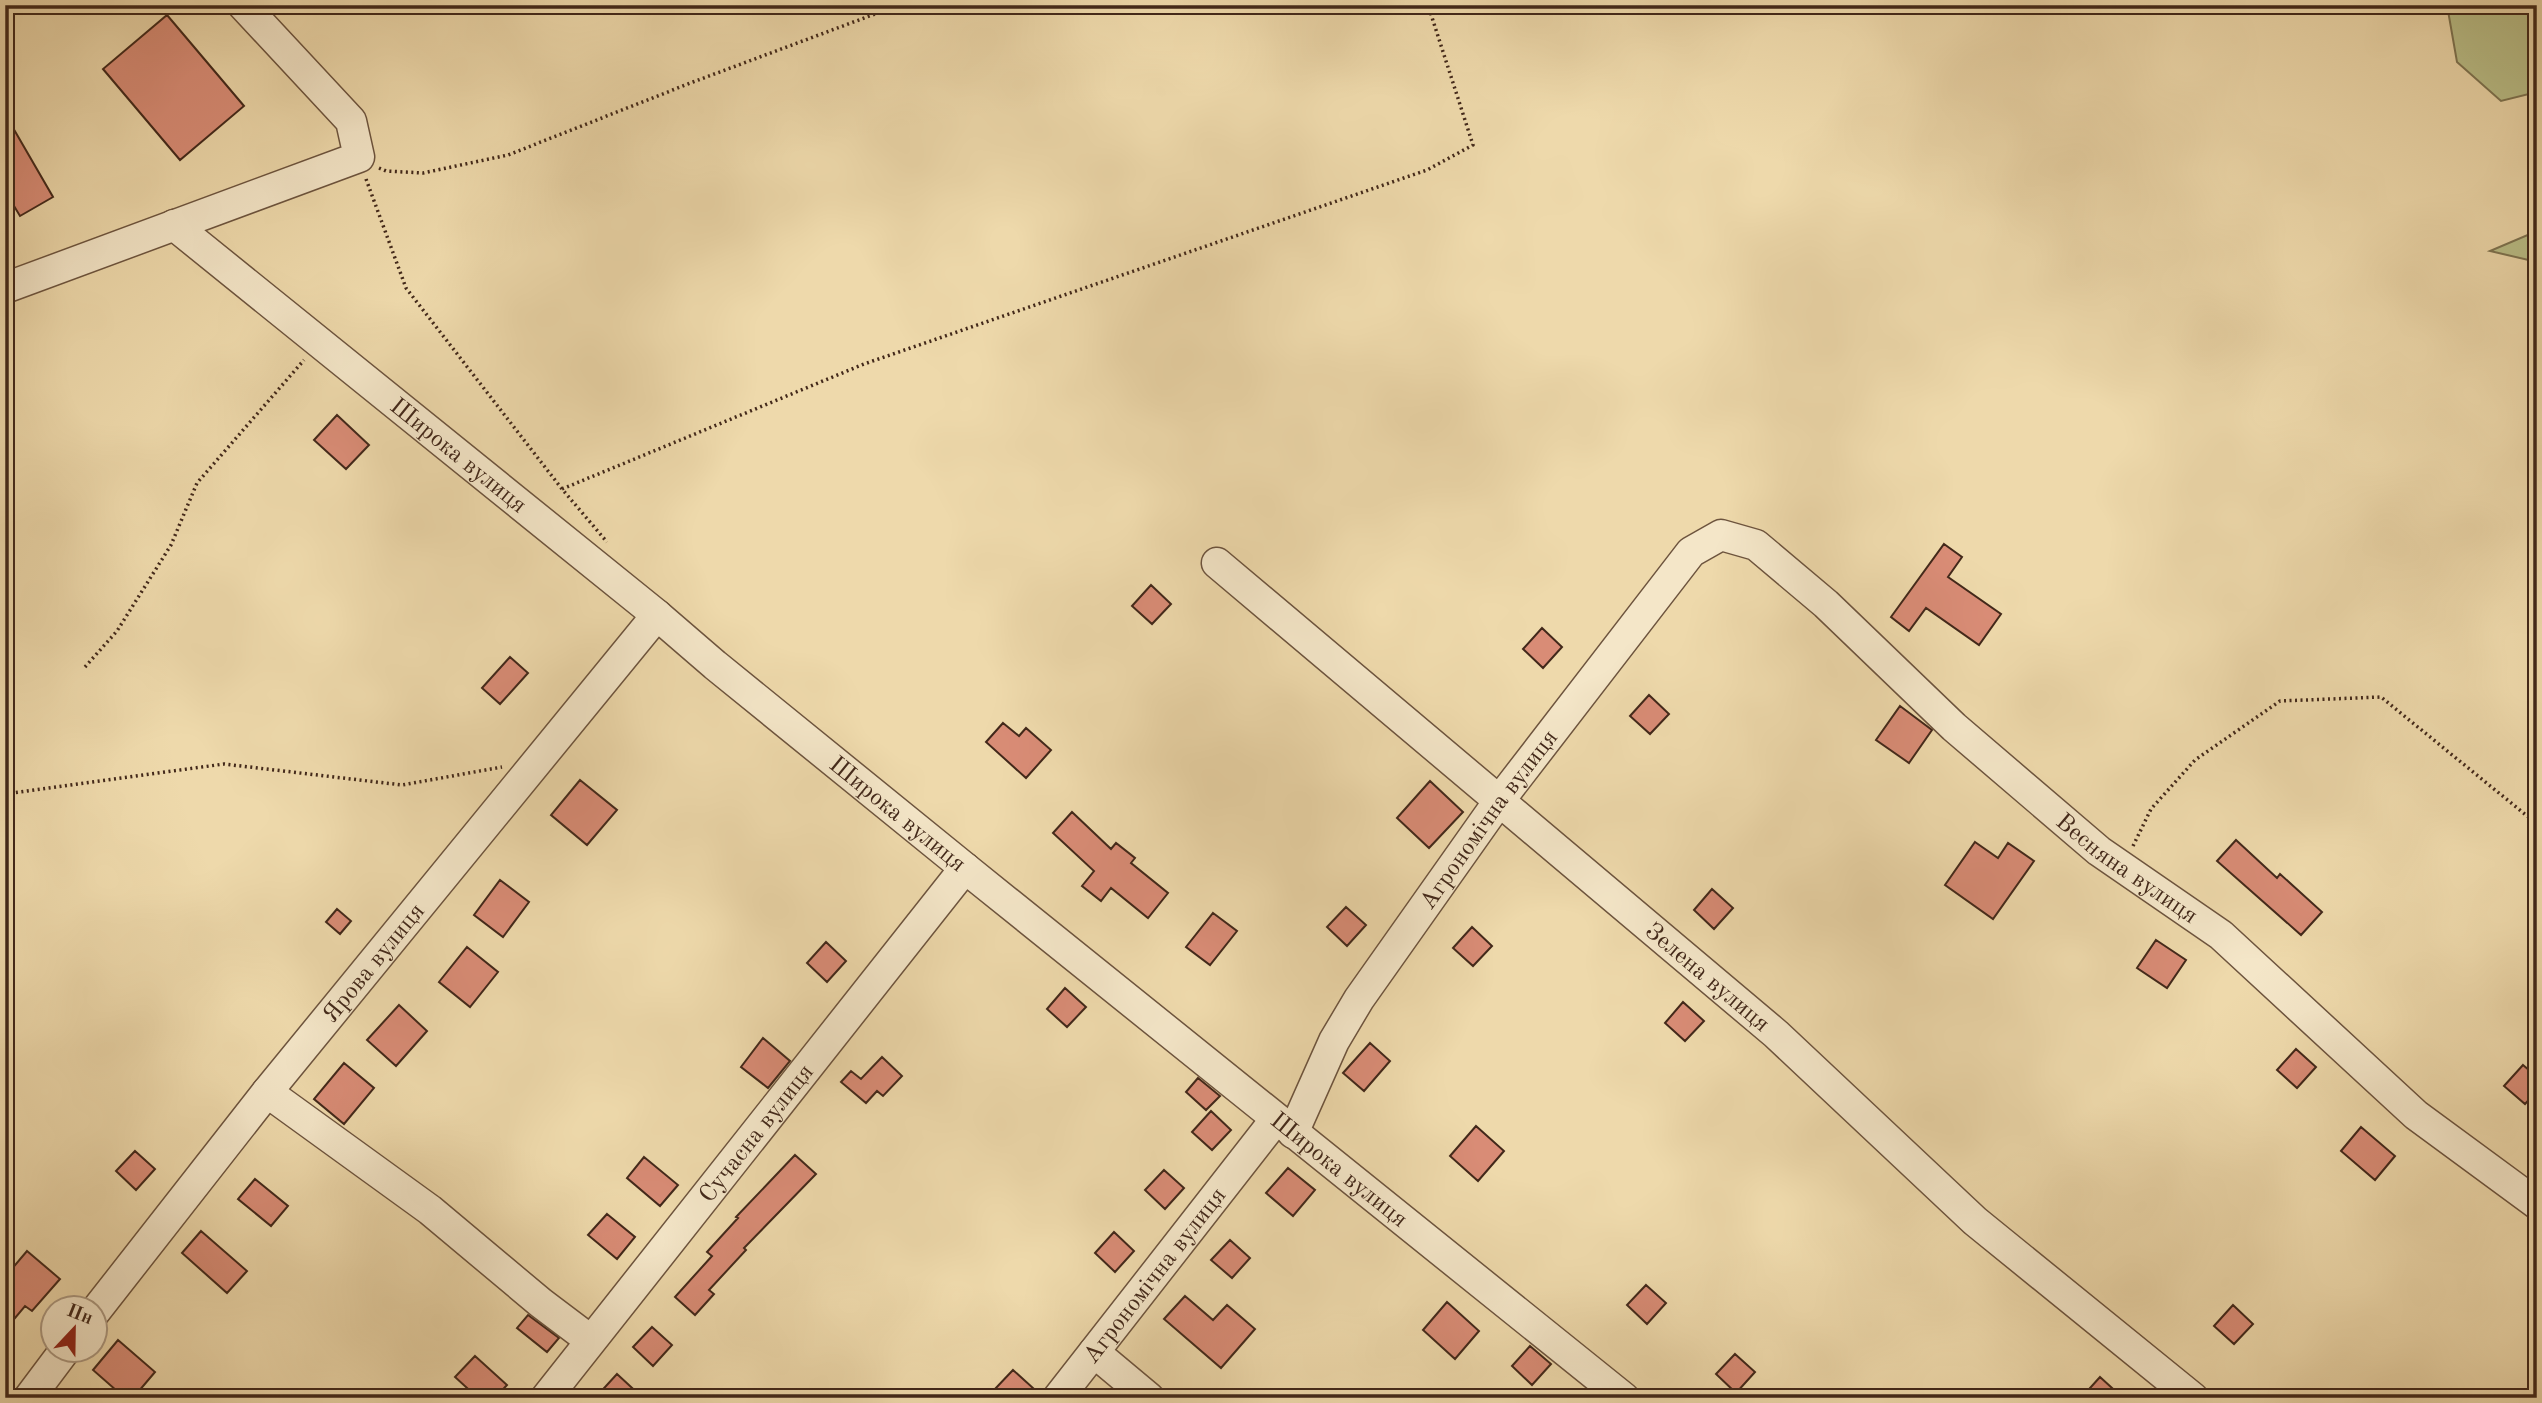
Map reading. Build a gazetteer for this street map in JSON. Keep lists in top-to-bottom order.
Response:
{
  "streets": {
    "street": [
      "Широка вулиця",
      "Агрономічна вулиця",
      "Весняна вулиця",
      "Ярова вулиця",
      "Зелена вулиця",
      "Сучасна вулиця"
    ]
  },
  "crossings": [
    ["Широка вулиця", "Агрономічна вулиця"],
    ["Широка вулиця", "Ярова вулиця"],
    ["Широка вулиця", "Сучасна вулиця"],
    ["Агрономічна вулиця", "Весняна вулиця"],
    ["Агрономічна вулиця", "Зелена вулиця"]
  ],
  "north": "top"
}
